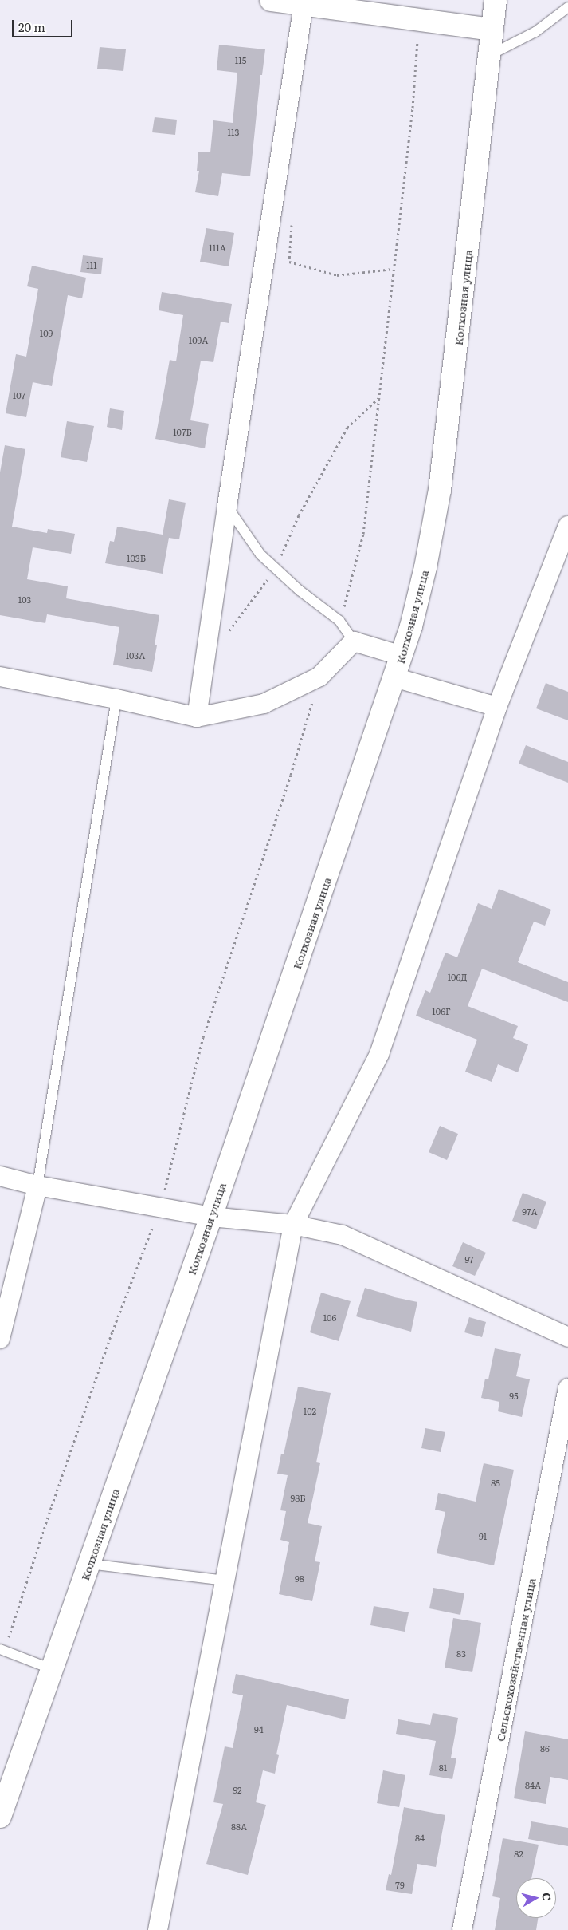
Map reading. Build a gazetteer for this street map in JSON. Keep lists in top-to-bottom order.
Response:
{
  "streets": {
    "main road": ["Колхозная улица"],
    "street": ["Сельскохозяйственная улица"]
  },
  "house_numbers": [
    "115",
    "113",
    "111А",
    "111",
    "109",
    "109А",
    "107",
    "107Б",
    "103Б",
    "103",
    "103А",
    "106Д",
    "106Г",
    "97А",
    "97",
    "106",
    "95",
    "102",
    "85",
    "98Б",
    "91",
    "98",
    "83",
    "94",
    "86",
    "81",
    "84А",
    "92",
    "88А",
    "84",
    "82",
    "79"
  ],
  "scale_bar": "20 m",
  "north": "right"
}
